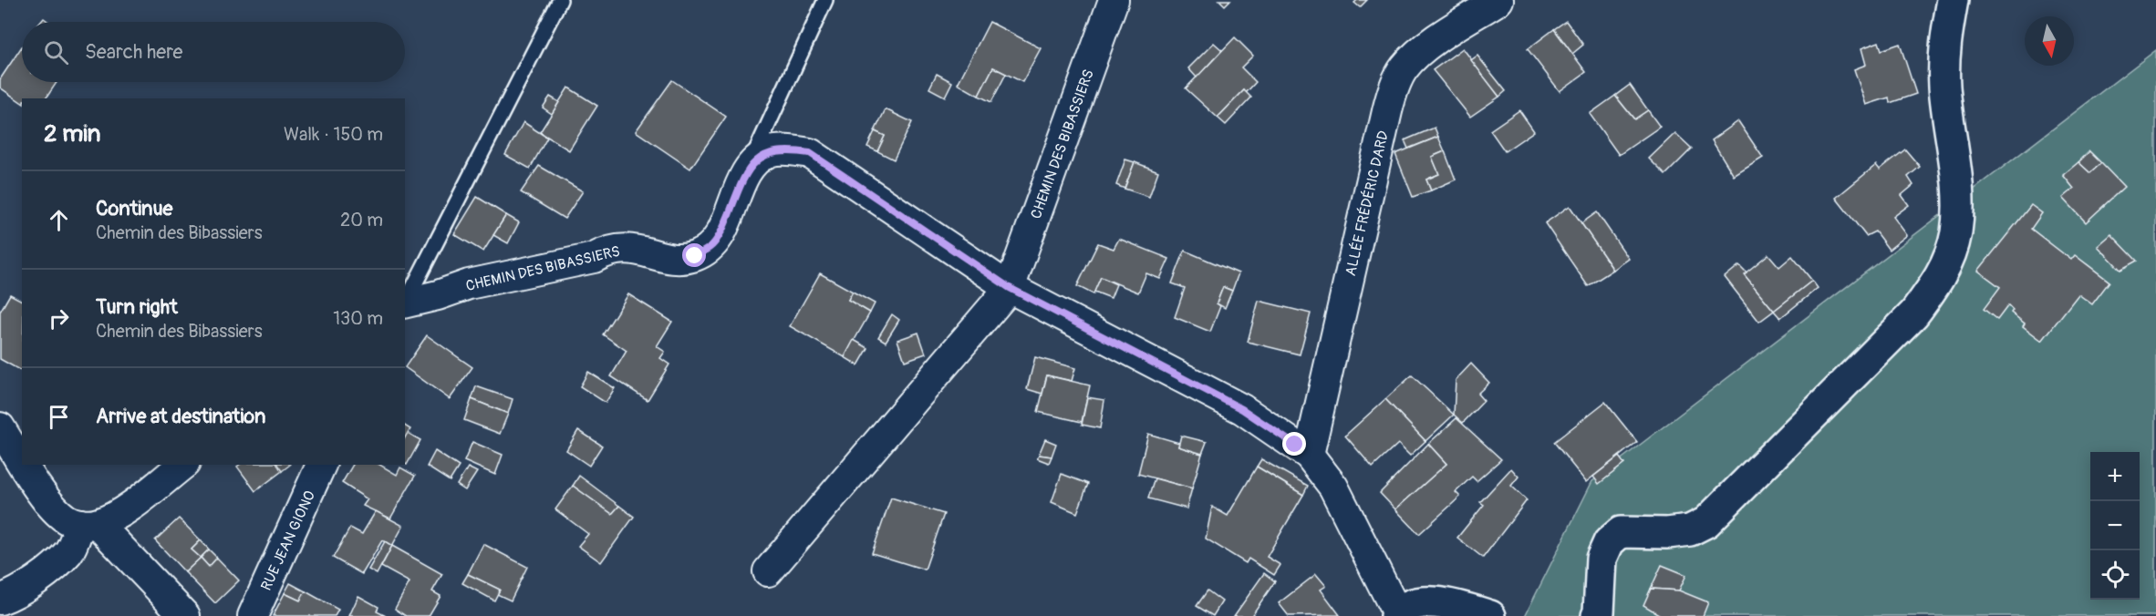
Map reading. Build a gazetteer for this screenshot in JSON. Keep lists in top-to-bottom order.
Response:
{
  "streets": {
    "street": ["CHEMIN DES BIBASSIERS", "ALLÉE FRÉDÉRIC DARD", "RUE JEAN GIONO"]
  },
  "crossings": [
    ["CHEMIN DES BIBASSIERS", "ALLÉE FRÉDÉRIC DARD"]
  ],
  "north": "bottom",
  "page": {
    "search": "Search here",
    "heading": ["2 min", "Walk · 150 m"],
    "list": [
      ["Continue", "Chemin des Bibassiers", "20 m"],
      ["Turn right", "Chemin des Bibassiers", "130 m"],
      "Arrive at destination"
    ],
    "map_buttons": ["+", "−"]
  }
}
